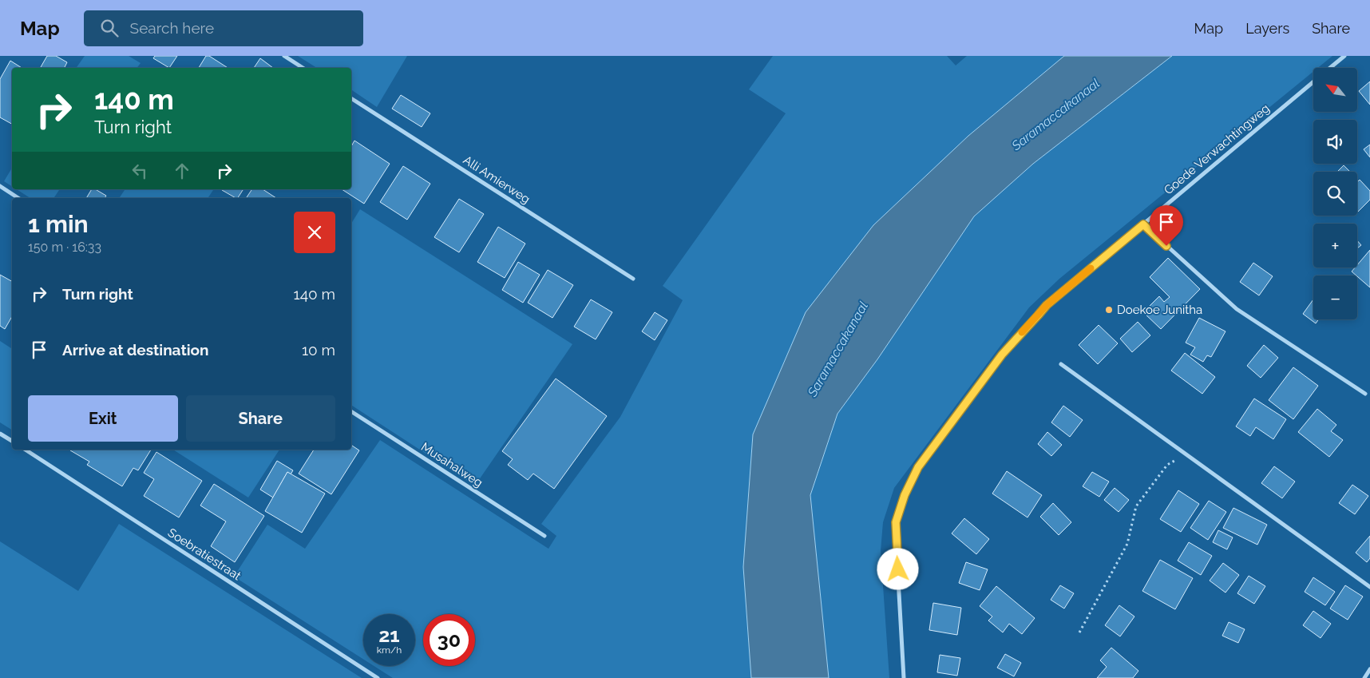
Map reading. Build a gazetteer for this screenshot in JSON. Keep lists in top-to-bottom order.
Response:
{
  "streets": {
    "street": [
      "Goede Verwachtingweg",
      "Alli Amierweg",
      "Musahalweg",
      "Soebratiestraat"
    ]
  },
  "water": ["Saramaccakanaal"],
  "places": ["Doekoe Junitha"],
  "north": "top left",
  "page": {
    "header": "Map",
    "search": "Search here",
    "nav": ["Map", "Layers", "Share"],
    "map_buttons": ["+", "−"],
    "turn": ["140 m", "Turn right"],
    "heading": ["1 min", "150 m · 16:33"],
    "list": [
      {
        "name": "Turn right",
        "value": "140 m"
      },
      {
        "name": "Arrive at destination",
        "value": "10 m"
      }
    ],
    "buttons": ["Exit", "Share"],
    "speed": "21 km/h",
    "limit": "30"
  }
}
